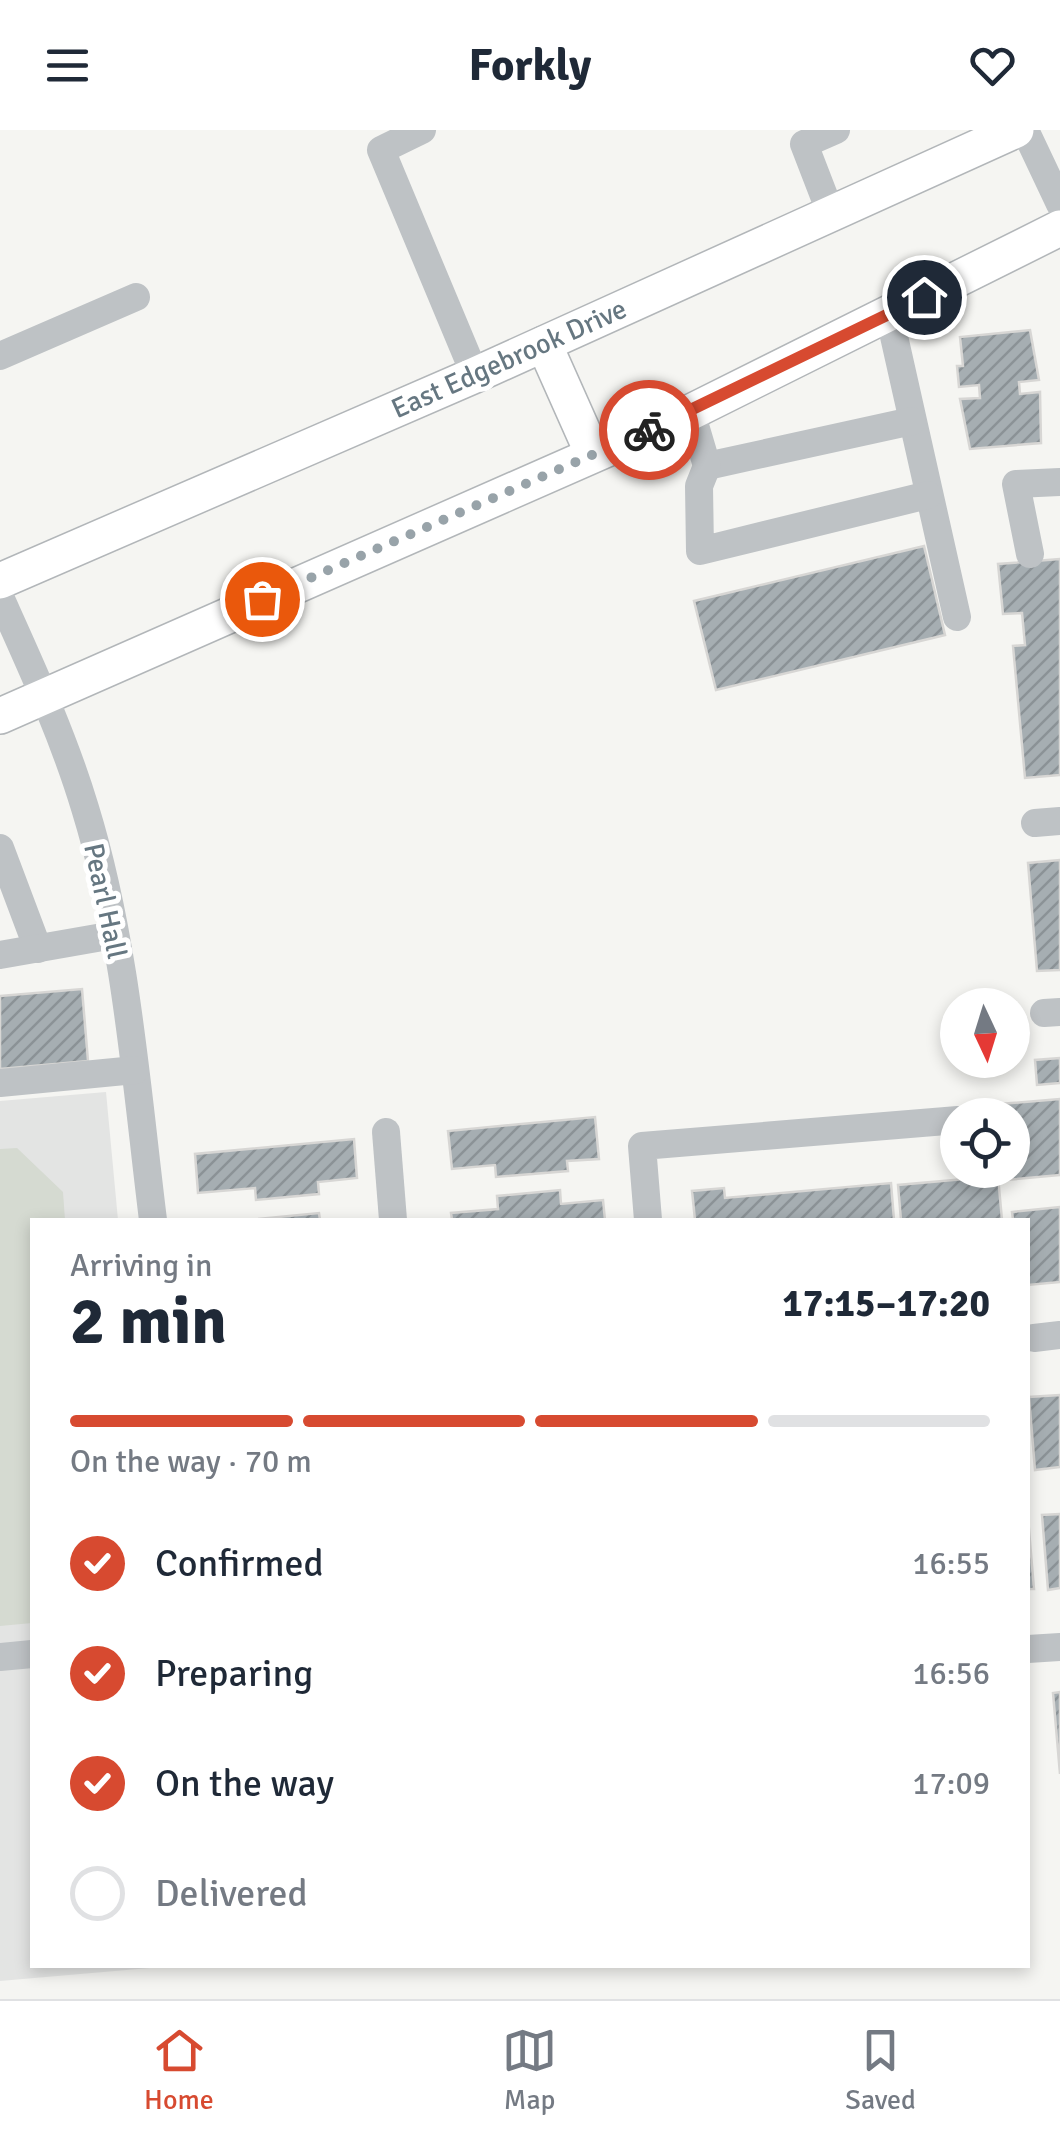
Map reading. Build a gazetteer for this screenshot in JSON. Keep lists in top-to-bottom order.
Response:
{
  "streets": {
    "main road": ["East Edgebrook Drive"],
    "street": ["Pearl Hall"]
  },
  "north": "bottom",
  "page": {
    "header": "Forkly",
    "heading": ["2 min", "Arriving in", "17:15–17:20"],
    "bar": "On the way · 70 m",
    "list": [
      ["Confirmed", "16:55"],
      ["Preparing", "16:56"],
      ["On the way", "17:09"],
      "Delivered"
    ],
    "tabs": ["Home", "Map", "Saved"]
  }
}
